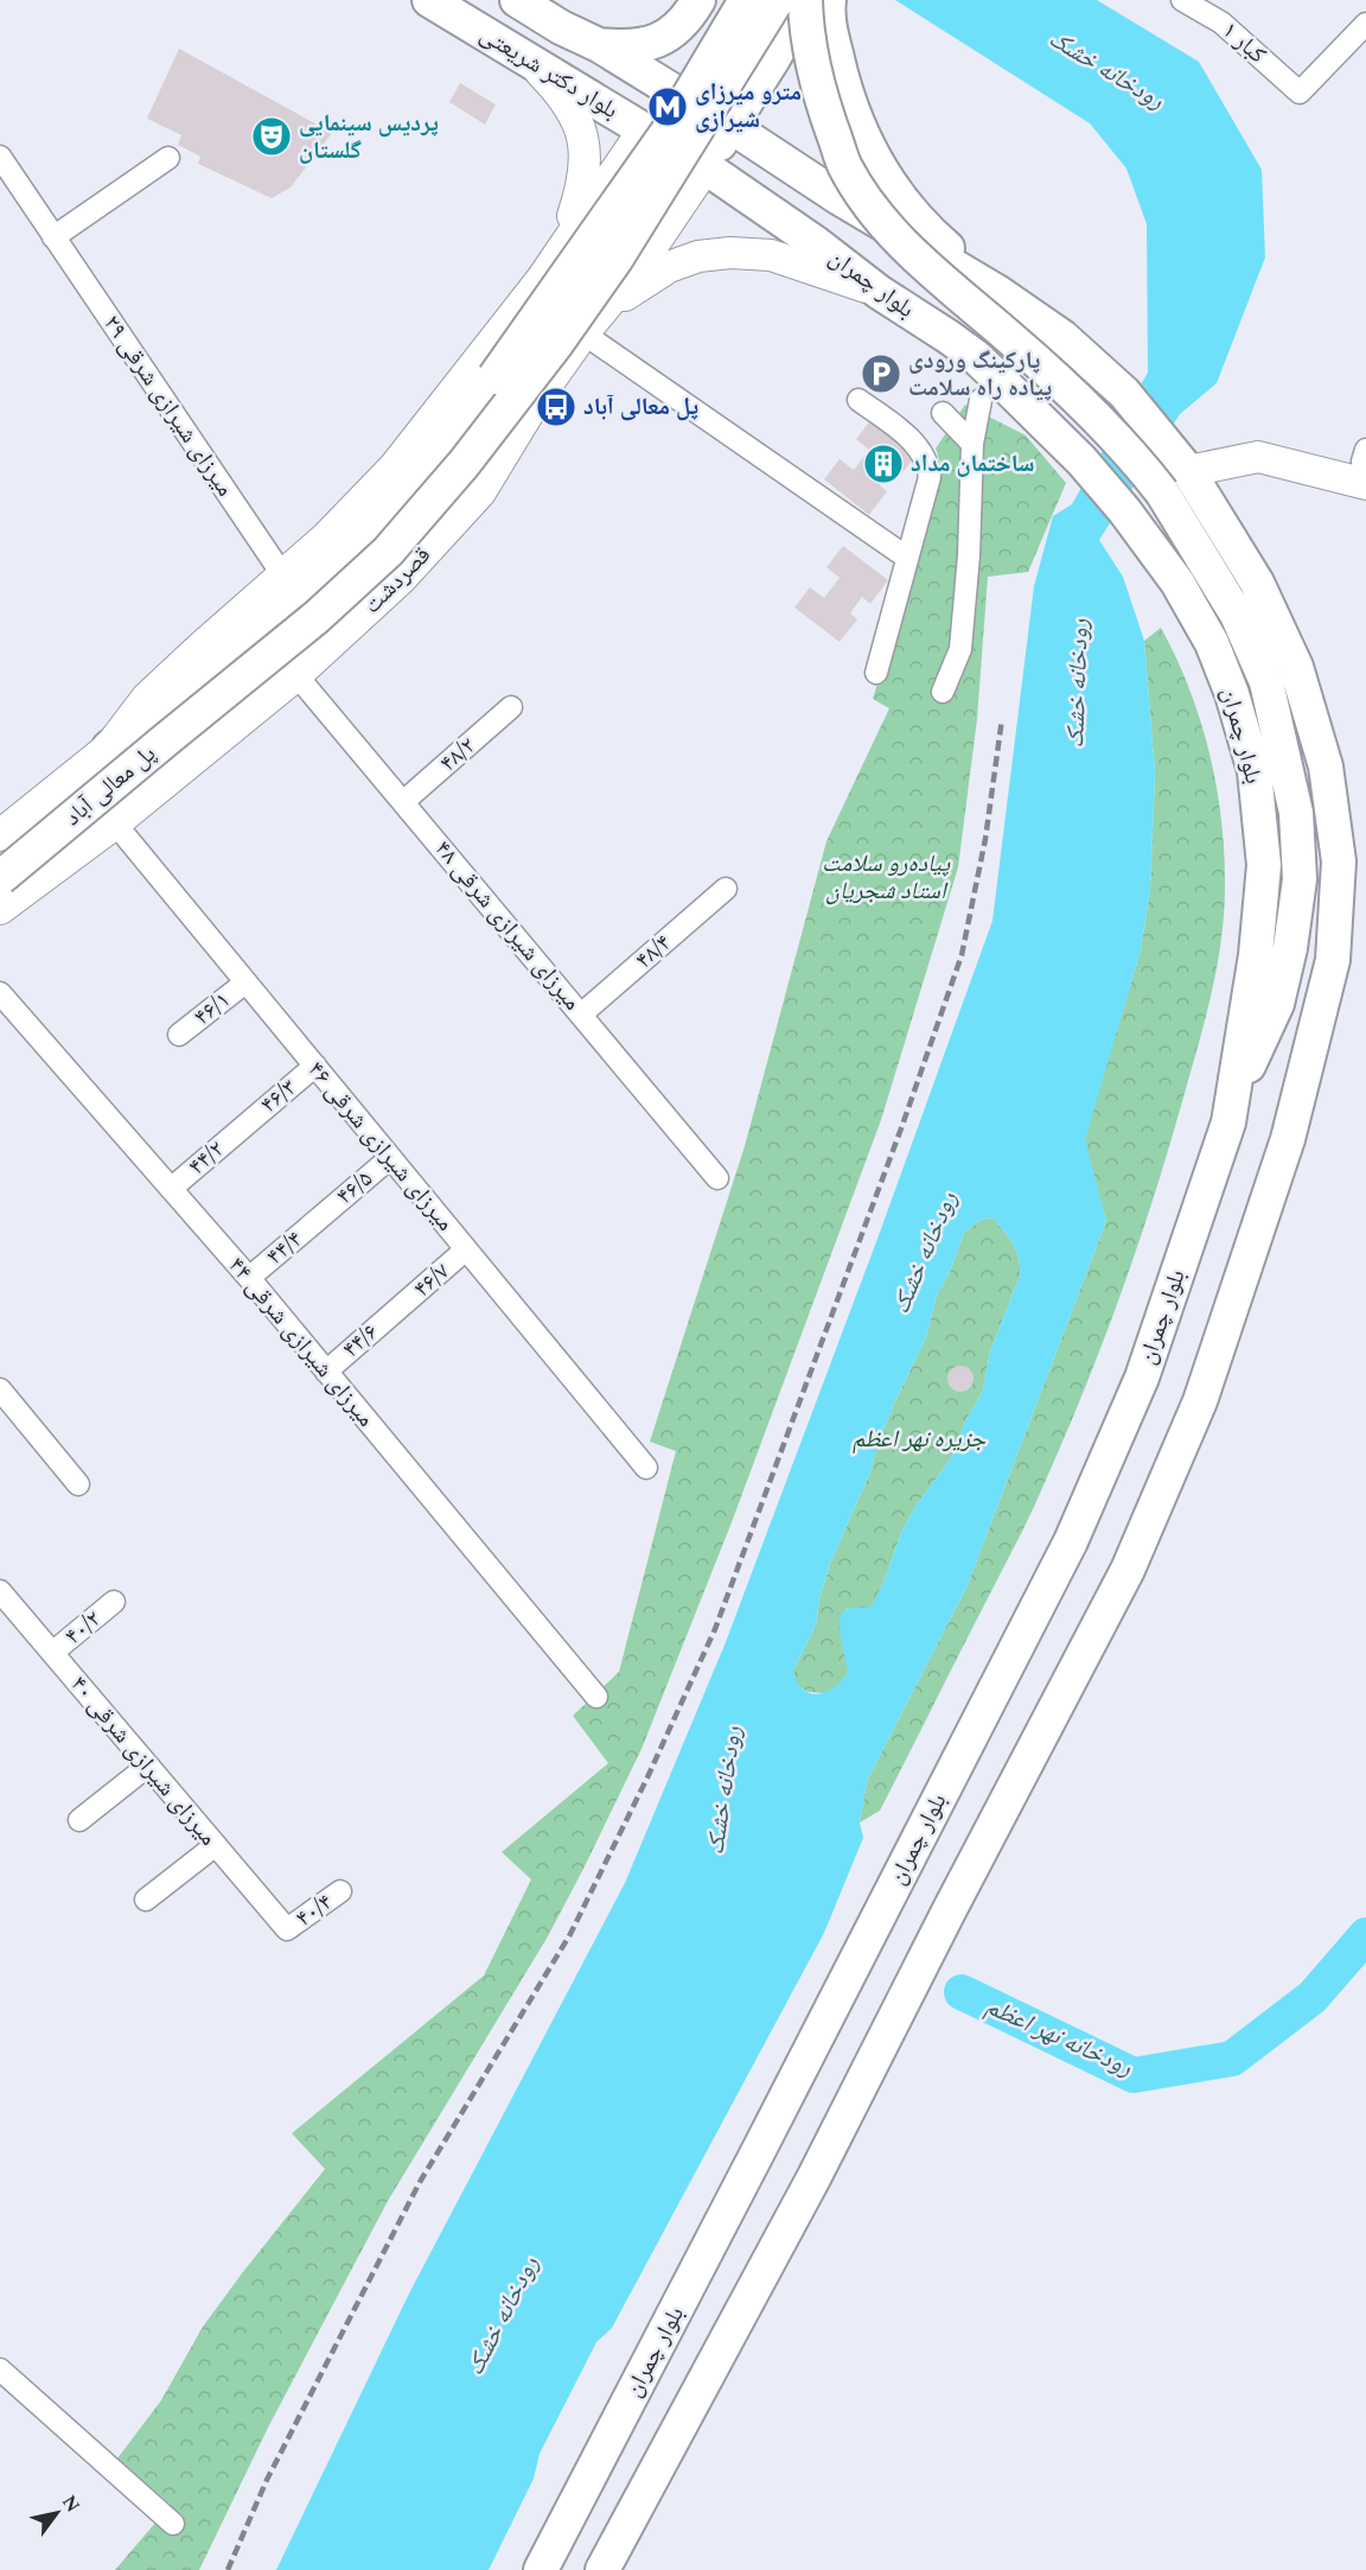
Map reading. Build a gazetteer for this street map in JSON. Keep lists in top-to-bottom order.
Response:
{
  "streets": {
    "main road": [
      "بلوار دکتر شریعتی",
      "بلوار چمران",
      "قصردشت",
      "پل معالی آباد"
    ],
    "street": [
      "۱ کبار",
      "۲۹ میرزای شیرازی شرقی",
      "۴۸/۲",
      "۴۸ میرزای شیرازی شرقی",
      "۴۸/۴",
      "۴۶/۱",
      "۴۶/۳",
      "۴۶ میرزای شیرازی شرقی",
      "۴۴/۲",
      "۴۶/۵",
      "۴۴/۴",
      "۴۶/۷",
      "۴۴/۶",
      "۴۴ میرزای شیرازی شرقی",
      "۴۰/۲",
      "۴۰ میرزای شیرازی شرقی",
      "۴۰/۴"
    ]
  },
  "crossings": [
    ["بلوار دکتر شریعتی", "بلوار چمران"],
    ["بلوار دکتر شریعتی", "قصردشت"],
    ["بلوار چمران", "قصردشت"],
    ["قصردشت", "۴۸ میرزای شیرازی شرقی"],
    ["قصردشت", "۴۶ میرزای شیرازی شرقی"],
    ["۴۸/۲", "۴۸ میرزای شیرازی شرقی"],
    ["۴۸ میرزای شیرازی شرقی", "۴۸/۴"],
    ["۴۶/۱", "۴۶ میرزای شیرازی شرقی"],
    ["۴۶/۳", "۴۶ میرزای شیرازی شرقی"],
    ["۴۶/۳", "۴۴/۲"],
    ["۴۶ میرزای شیرازی شرقی", "۴۶/۵"],
    ["۴۶ میرزای شیرازی شرقی", "۴۶/۷"],
    ["۴۴/۲", "۴۴ میرزای شیرازی شرقی"],
    ["۴۶/۵", "۴۴/۴"],
    ["۴۴/۴", "۴۴ میرزای شیرازی شرقی"],
    ["۴۶/۷", "۴۴/۶"],
    ["۴۴/۶", "۴۴ میرزای شیرازی شرقی"],
    ["۴۰/۲", "۴۰ میرزای شیرازی شرقی"],
    ["۴۰ میرزای شیرازی شرقی", "۴۰/۴"]
  ],
  "water": ["رودخانه خشک", "رودخانه نهر اعظم"],
  "parks": ["پیاده‌رو سلامت استاد شجریان", "جزیره نهر اعظم"],
  "places": {
    "metro station": ["مترو میرزای شیرازی"],
    "theatre": ["پردیس سینمایی گلستان"],
    "parking": ["پارکینگ ورودی پیاده راه سلامت"],
    "bus stop": ["پل معالی آباد"],
    "building": ["ساختمان مداد"]
  },
  "north": "top right"
}
